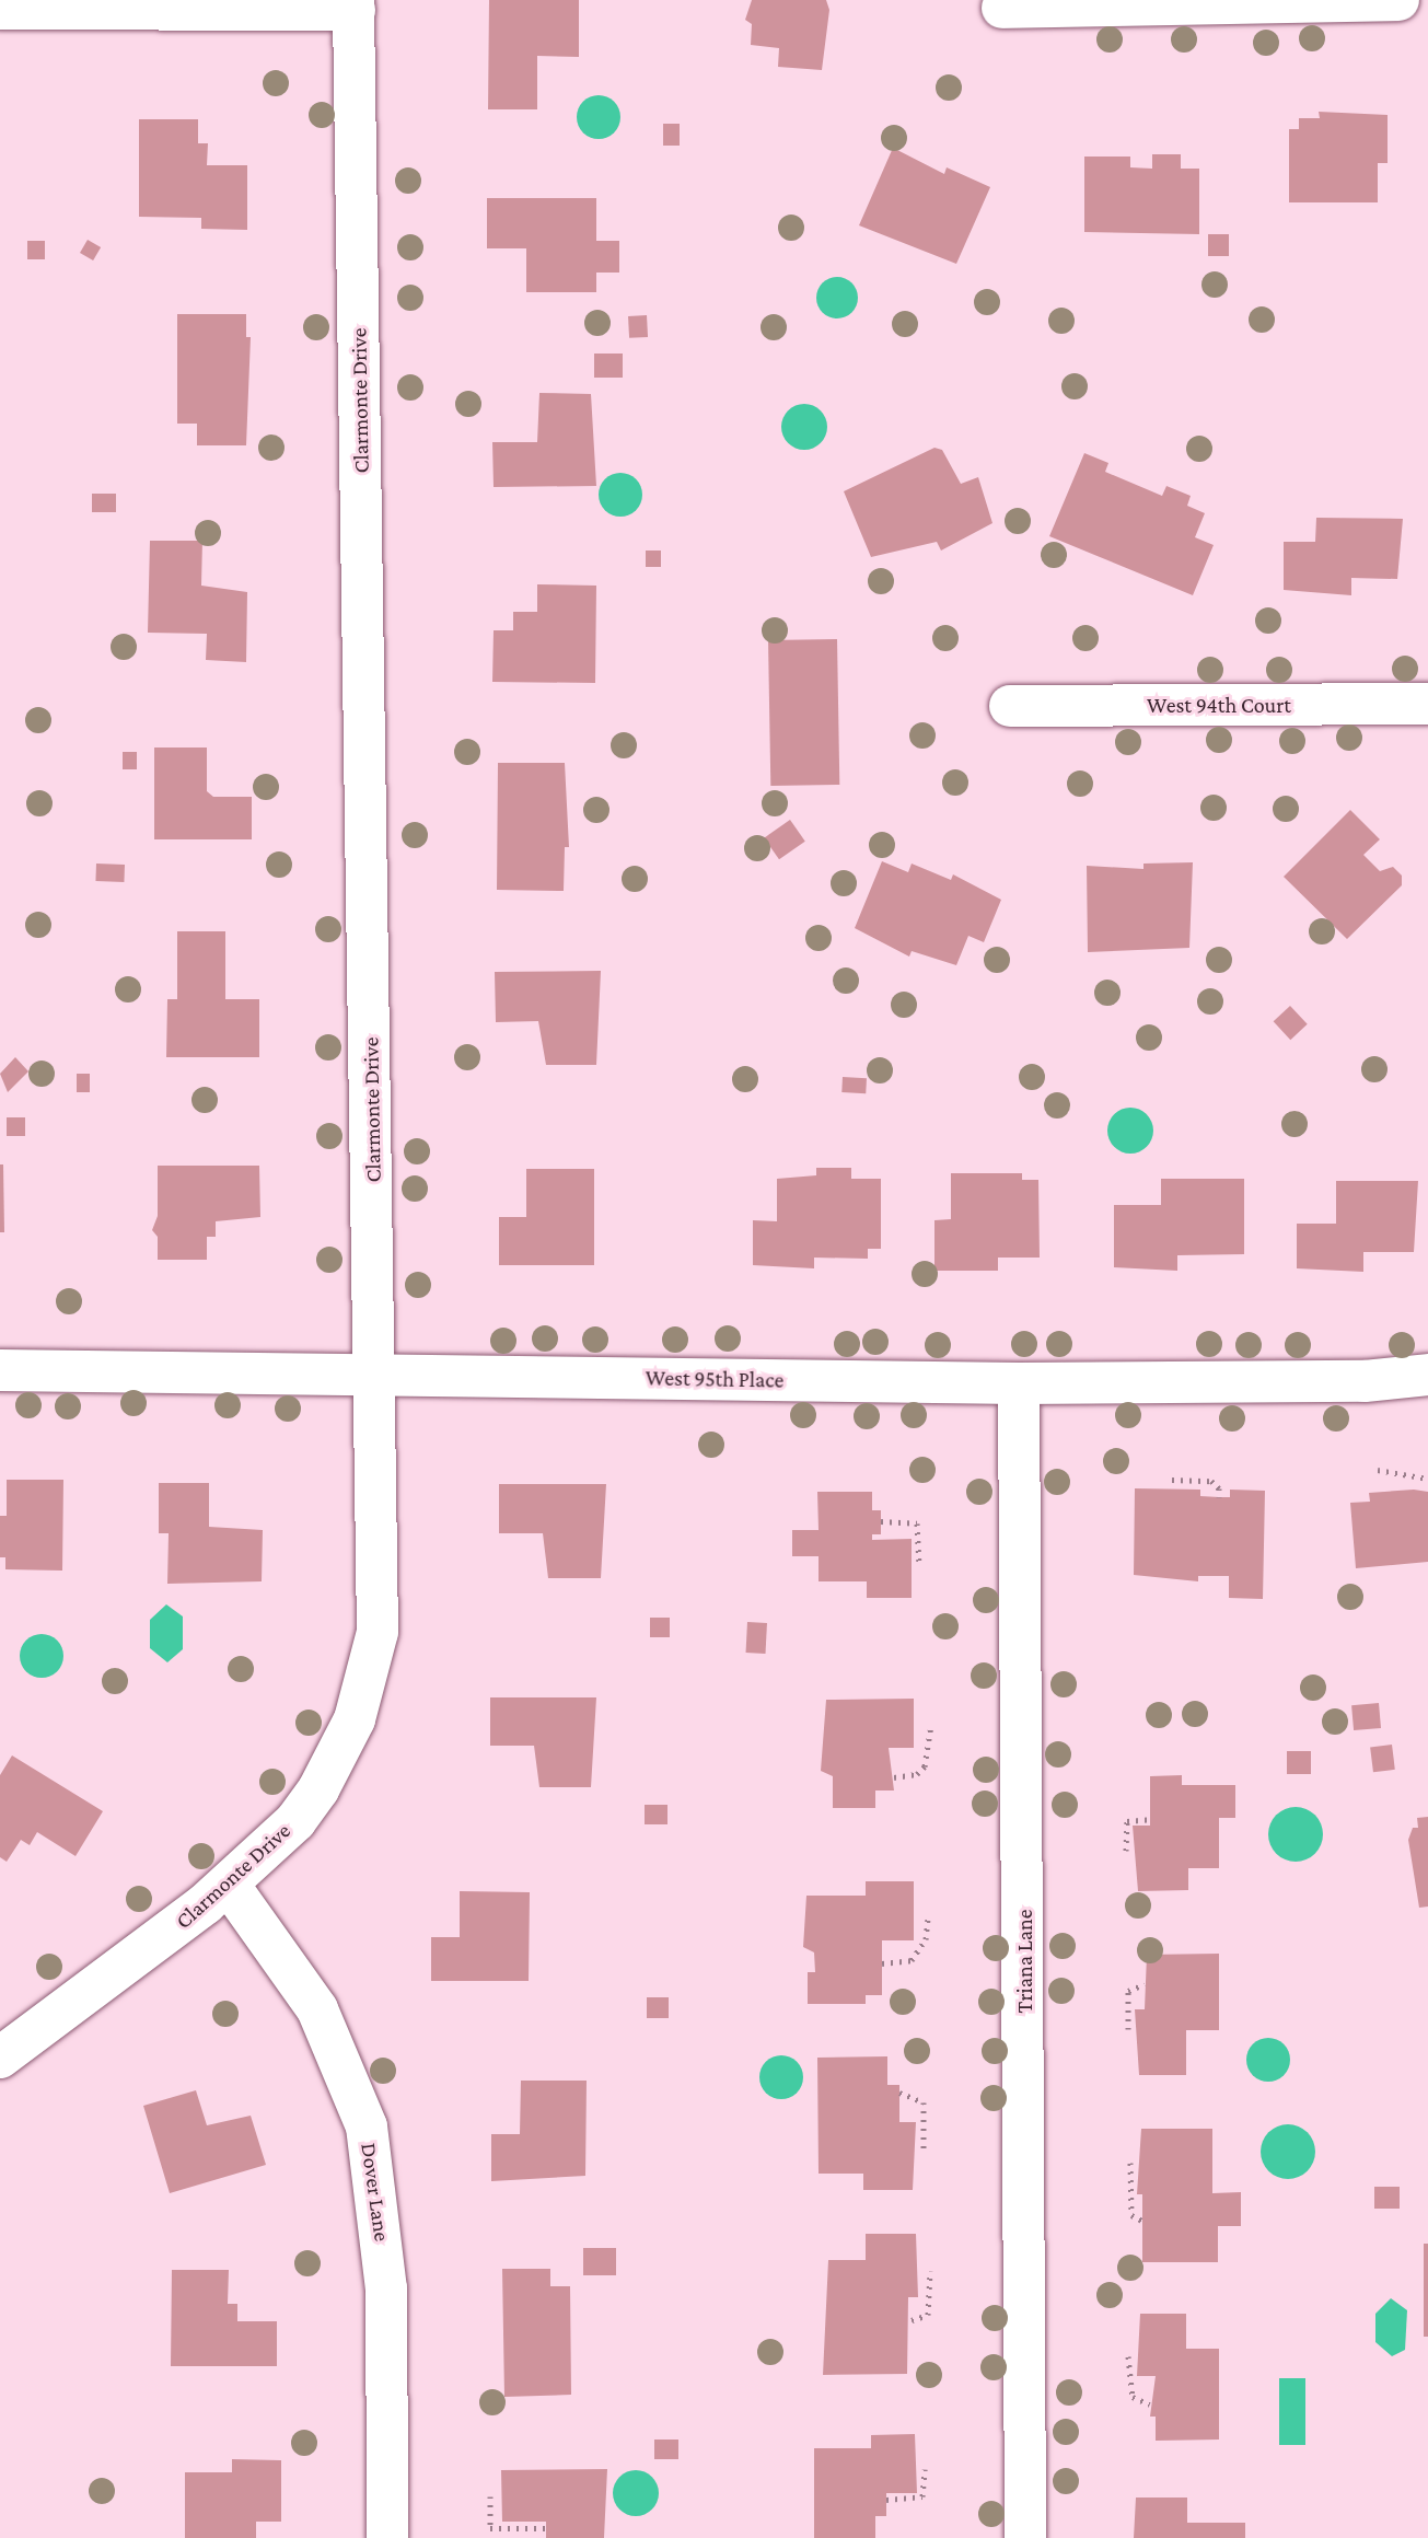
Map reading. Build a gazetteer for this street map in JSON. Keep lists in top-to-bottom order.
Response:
{
  "streets": {
    "street": [
      "Clarmonte Drive",
      "West 94th Court",
      "West 95th Place",
      "Triana Lane",
      "Dover Lane"
    ]
  },
  "crossings": [
    ["Clarmonte Drive", "West 95th Place"],
    ["Clarmonte Drive", "Dover Lane"],
    ["West 95th Place", "Triana Lane"]
  ]
}
